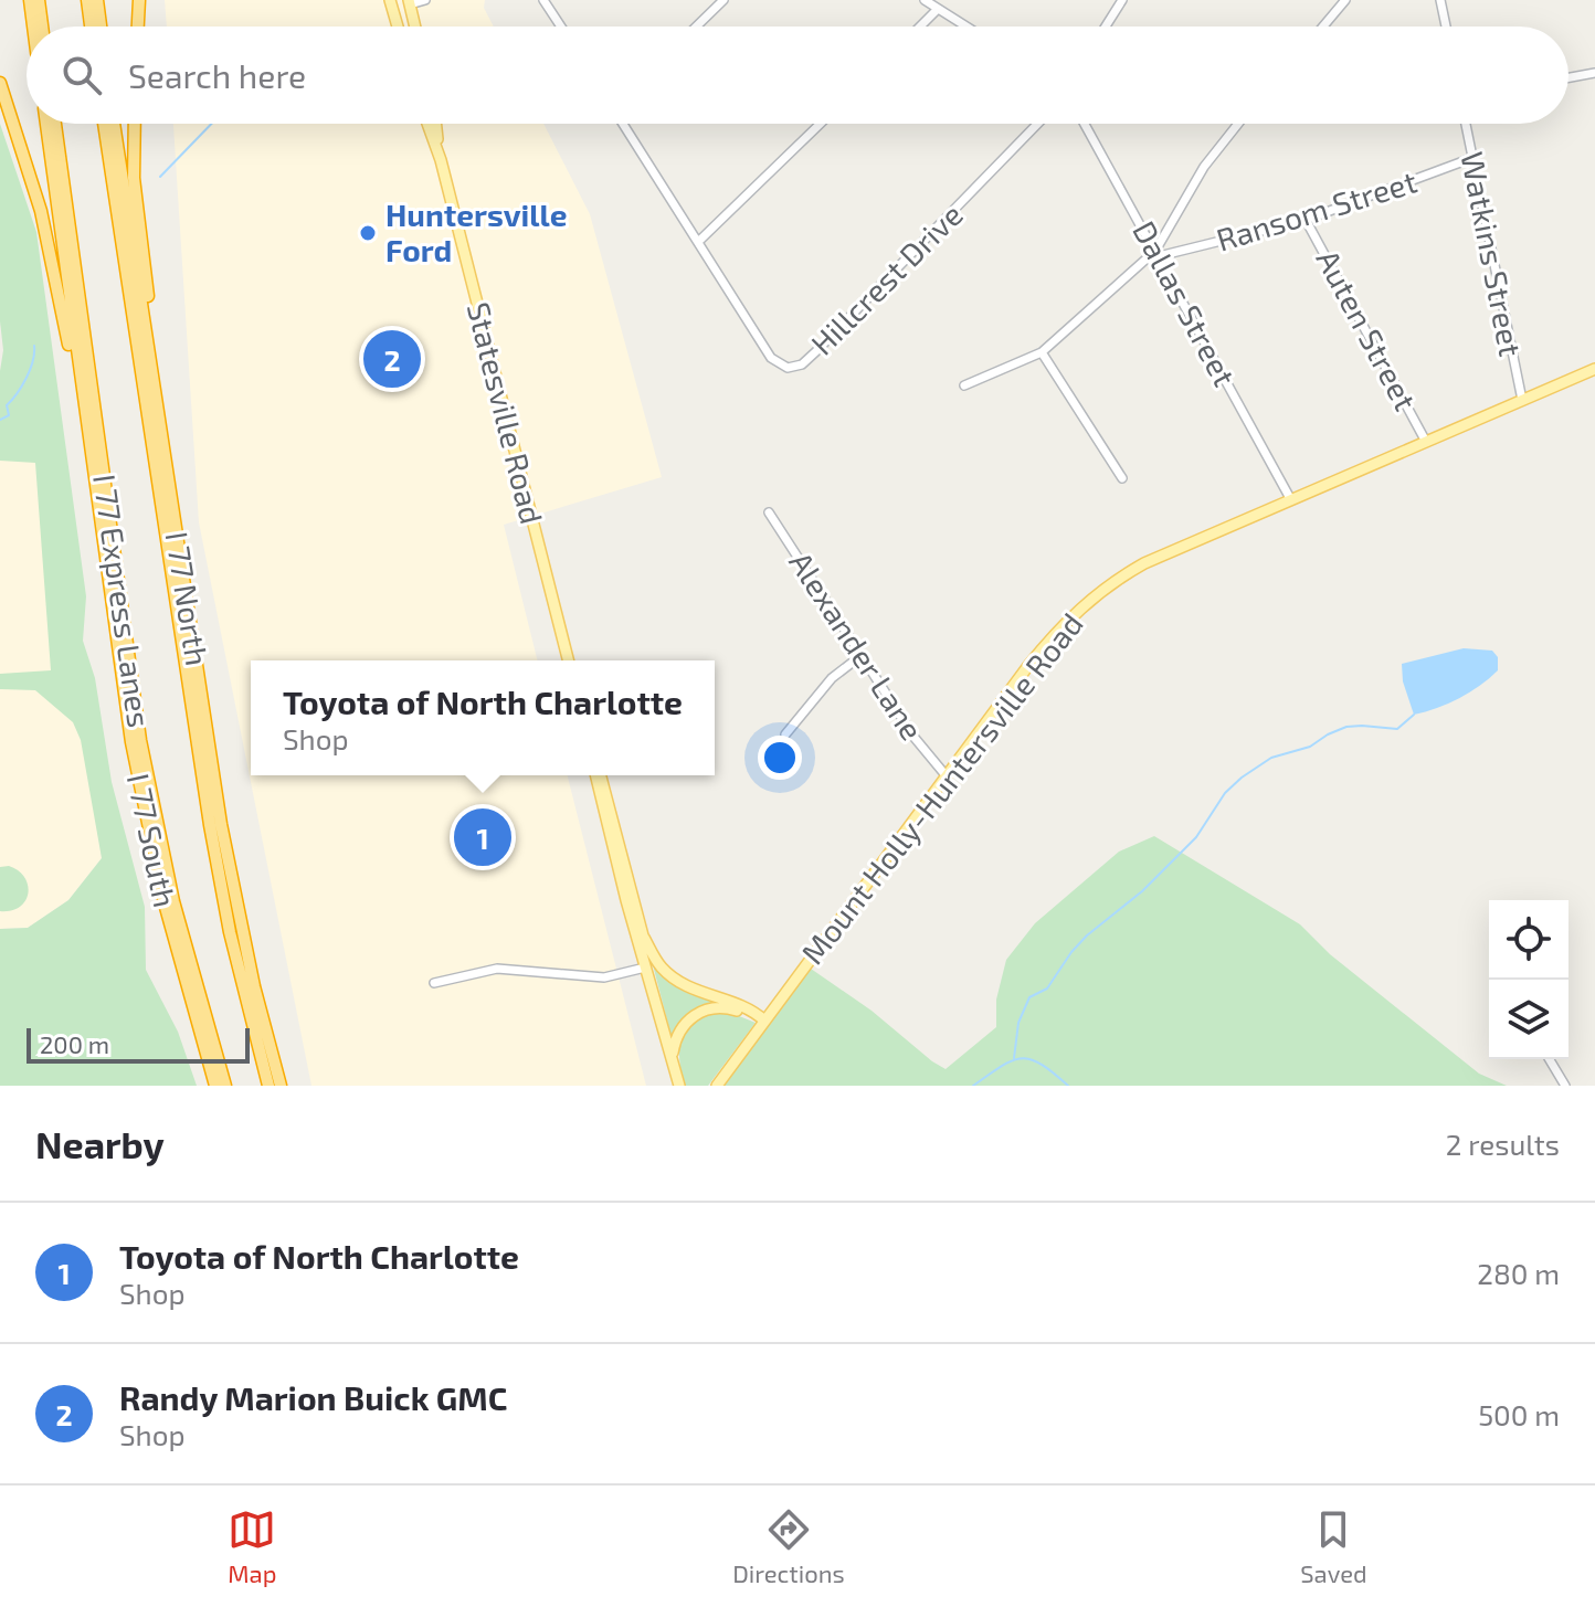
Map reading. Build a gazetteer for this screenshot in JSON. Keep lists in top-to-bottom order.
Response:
{
  "streets": {
    "highway": ["I 77 North", "I 77 Express Lanes", "I 77 South"],
    "main road": ["Statesville Road", "Mount Holly-Huntersville Road"],
    "street": [
      "Ransom Street",
      "Watkins Street",
      "Hillcrest Drive",
      "Dallas Street",
      "Auten Street",
      "Alexander Lane"
    ]
  },
  "crossings": [
    ["Ransom Street", "Watkins Street"],
    ["Ransom Street", "Dallas Street"],
    ["Ransom Street", "Auten Street"],
    ["Watkins Street", "Mount Holly-Huntersville Road"],
    ["Dallas Street", "Mount Holly-Huntersville Road"],
    ["Auten Street", "Mount Holly-Huntersville Road"],
    ["Alexander Lane", "Mount Holly-Huntersville Road"]
  ],
  "places": ["Huntersville Ford"],
  "scale_bar": "200 m",
  "page": {
    "search": "Search here",
    "pins": ["2", "1"],
    "popup": ["Toyota of North Charlotte", "Shop"],
    "scale": "200 m",
    "heading": ["Nearby", "2 results"],
    "list": [
      {
        "mark": "1",
        "name": "Toyota of North Charlotte",
        "note": "Shop",
        "value": "280 m"
      },
      {
        "mark": "2",
        "name": "Randy Marion Buick GMC",
        "note": "Shop",
        "value": "500 m"
      }
    ],
    "nav": ["Map", "Directions", "Saved"]
  }
}
